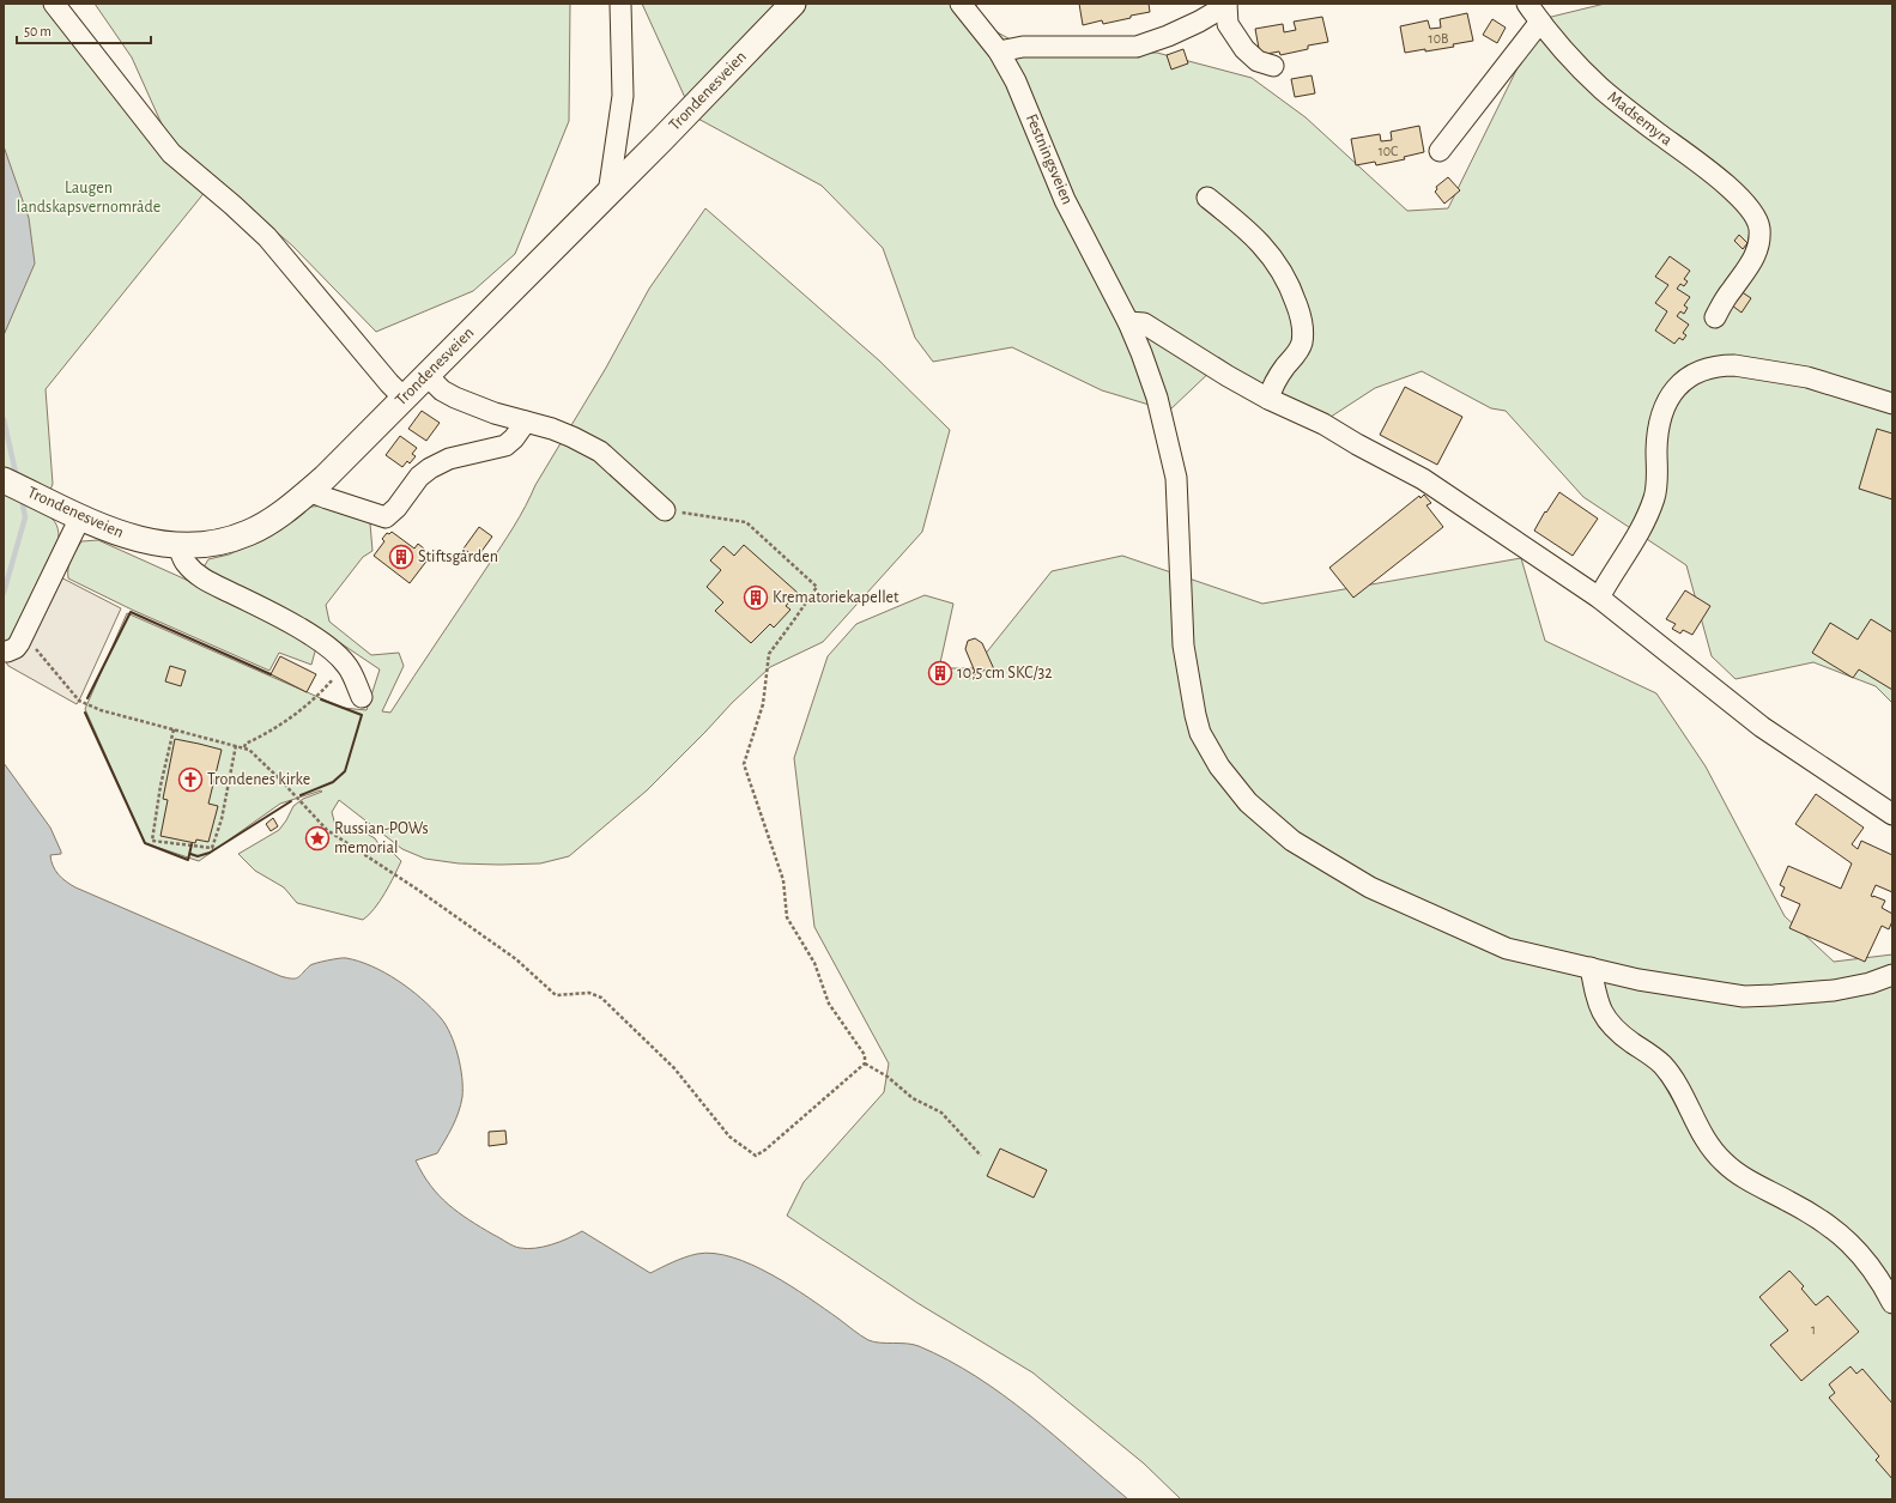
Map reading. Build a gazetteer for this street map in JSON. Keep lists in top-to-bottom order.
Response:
{
  "streets": {
    "main road": ["Trondenesveien"],
    "street": ["Madsemyra", "Festningsveien"]
  },
  "parks": ["Laugen landskapsvernområde"],
  "places": {
    "building": ["Stiftsgården", "Krematoriekapellet", "10,5 cm SKC/32"],
    "church": ["Trondenes kirke"],
    "place": ["Russian-POWs memorial"]
  },
  "house_numbers": ["10B", "10C", "1"],
  "scale_bar": "50 m"
}
